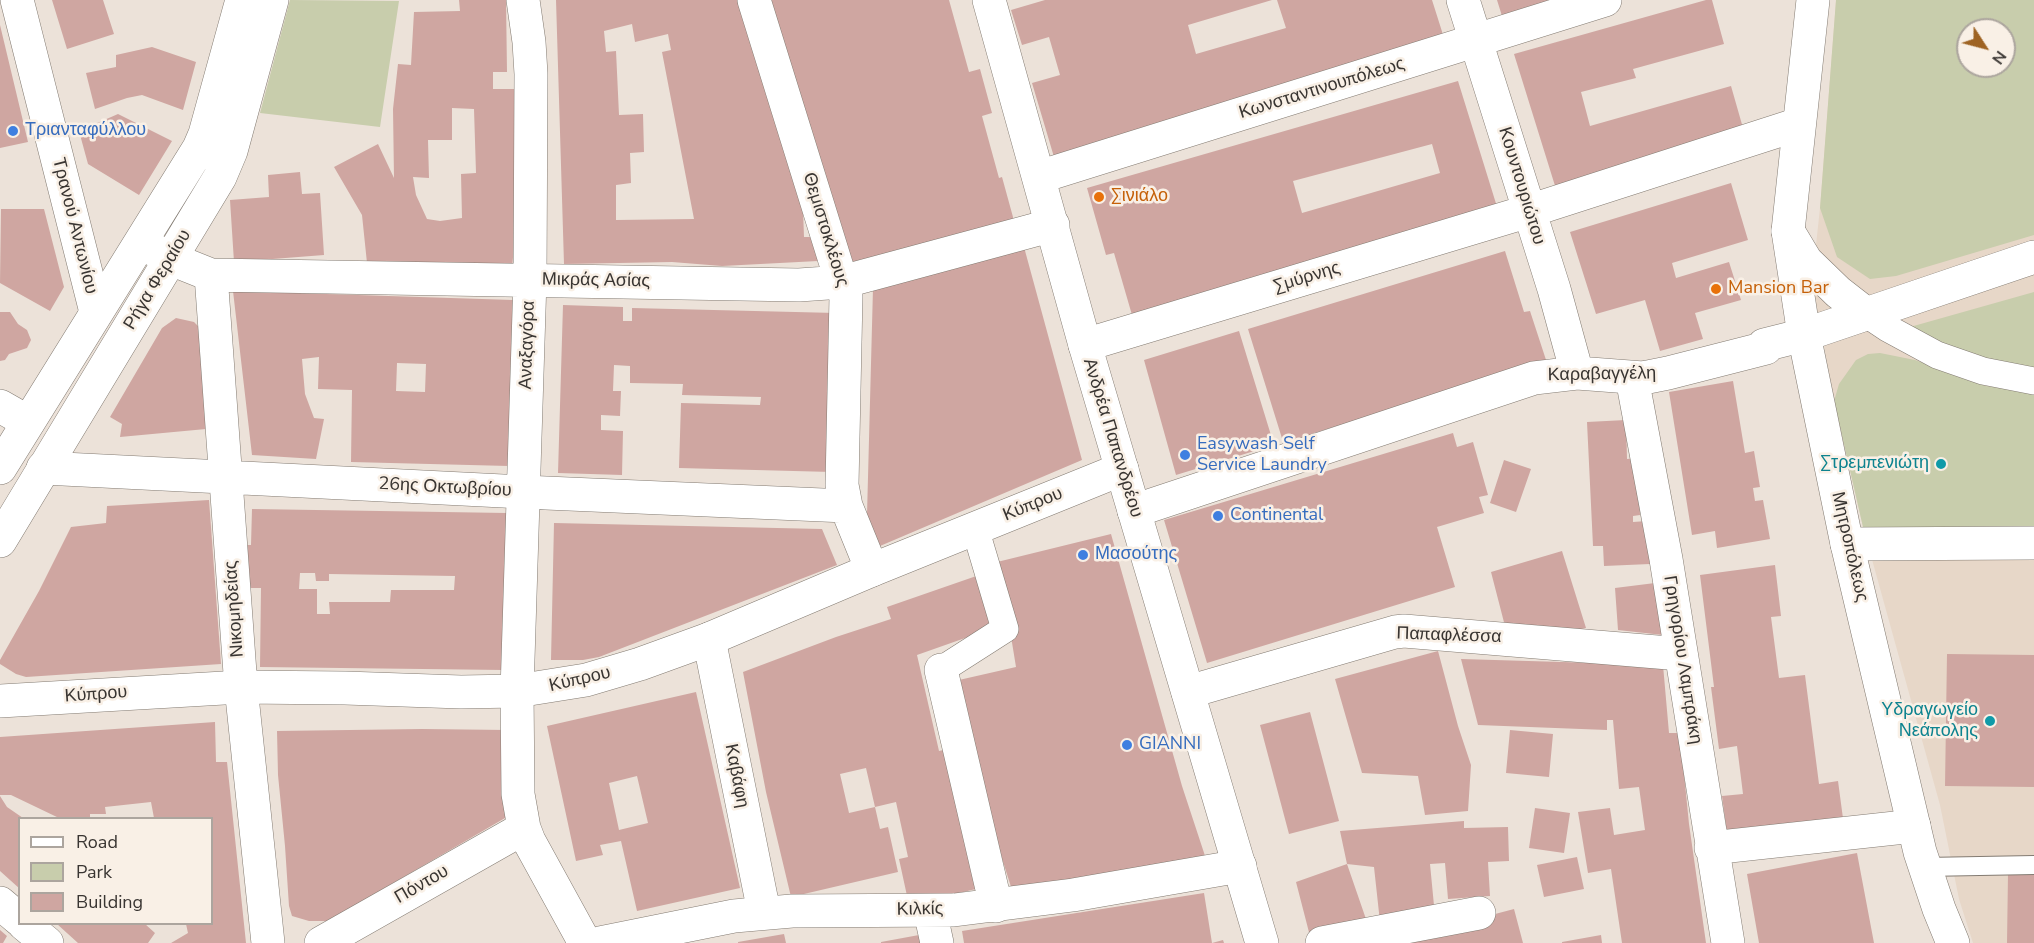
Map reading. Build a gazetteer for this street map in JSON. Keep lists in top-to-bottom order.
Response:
{
  "streets": {
    "street": [
      "Κωνσταντινουπόλεως",
      "Κουντουριώτου",
      "Τρανού Αντωνίου",
      "Θεμιστοκλέους",
      "Σμύρνης",
      "Ρήγα Φεραίου",
      "Μικράς Ασίας",
      "Αναξαγόρα",
      "Καραβαγγέλη",
      "Ανδρέα Παπανδρέου",
      "26ης Οκτωβρίου",
      "Κύπρου",
      "Μητροπόλεως",
      "Νικομηδείας",
      "Παπαφλέσσα",
      "Γρηγορίου Λαμπράκη",
      "Καβάφη",
      "Πόντου",
      "Κιλκίς"
    ]
  },
  "crossings": [
    ["Κωνσταντινουπόλεως", "Κουντουριώτου"],
    ["Κωνσταντινουπόλεως", "Ανδρέα Παπανδρέου"],
    ["Κουντουριώτου", "Σμύρνης"],
    ["Κουντουριώτου", "Καραβαγγέλη"],
    ["Τρανού Αντωνίου", "Ρήγα Φεραίου"],
    ["Θεμιστοκλέους", "Μικράς Ασίας"],
    ["Θεμιστοκλέους", "26ης Οκτωβρίου"],
    ["Θεμιστοκλέους", "Κύπρου"],
    ["Σμύρνης", "Ανδρέα Παπανδρέου"],
    ["Σμύρνης", "Μητροπόλεως"],
    ["Ρήγα Φεραίου", "Μικράς Ασίας"],
    ["Ρήγα Φεραίου", "26ης Οκτωβρίου"],
    ["Μικράς Ασίας", "Αναξαγόρα"],
    ["Μικράς Ασίας", "Ανδρέα Παπανδρέου"],
    ["Μικράς Ασίας", "Νικομηδείας"],
    ["Αναξαγόρα", "26ης Οκτωβρίου"],
    ["Αναξαγόρα", "Κύπρου"],
    ["Αναξαγόρα", "Πόντου"],
    ["Καραβαγγέλη", "Ανδρέα Παπανδρέου"],
    ["Καραβαγγέλη", "Μητροπόλεως"],
    ["Καραβαγγέλη", "Γρηγορίου Λαμπράκη"],
    ["Ανδρέα Παπανδρέου", "Κύπρου"],
    ["Ανδρέα Παπανδρέου", "Παπαφλέσσα"],
    ["Ανδρέα Παπανδρέου", "Κιλκίς"],
    ["26ης Οκτωβρίου", "Νικομηδείας"],
    ["Κύπρου", "Νικομηδείας"],
    ["Κύπρου", "Καβάφη"],
    ["Παπαφλέσσα", "Γρηγορίου Λαμπράκη"],
    ["Καβάφη", "Κιλκίς"]
  ],
  "places": [
    "Τριανταφύλλου",
    "Σινιάλο",
    "Mansion Bar",
    "Easywash Self Service Laundry",
    "Στρεμπενιώτη",
    "Continental",
    "Μασούτης",
    "Υδραγωγείο Νεάπολης",
    "GIANNI"
  ],
  "legend": ["Road", "Park", "Building"],
  "north": "bottom right"
}
